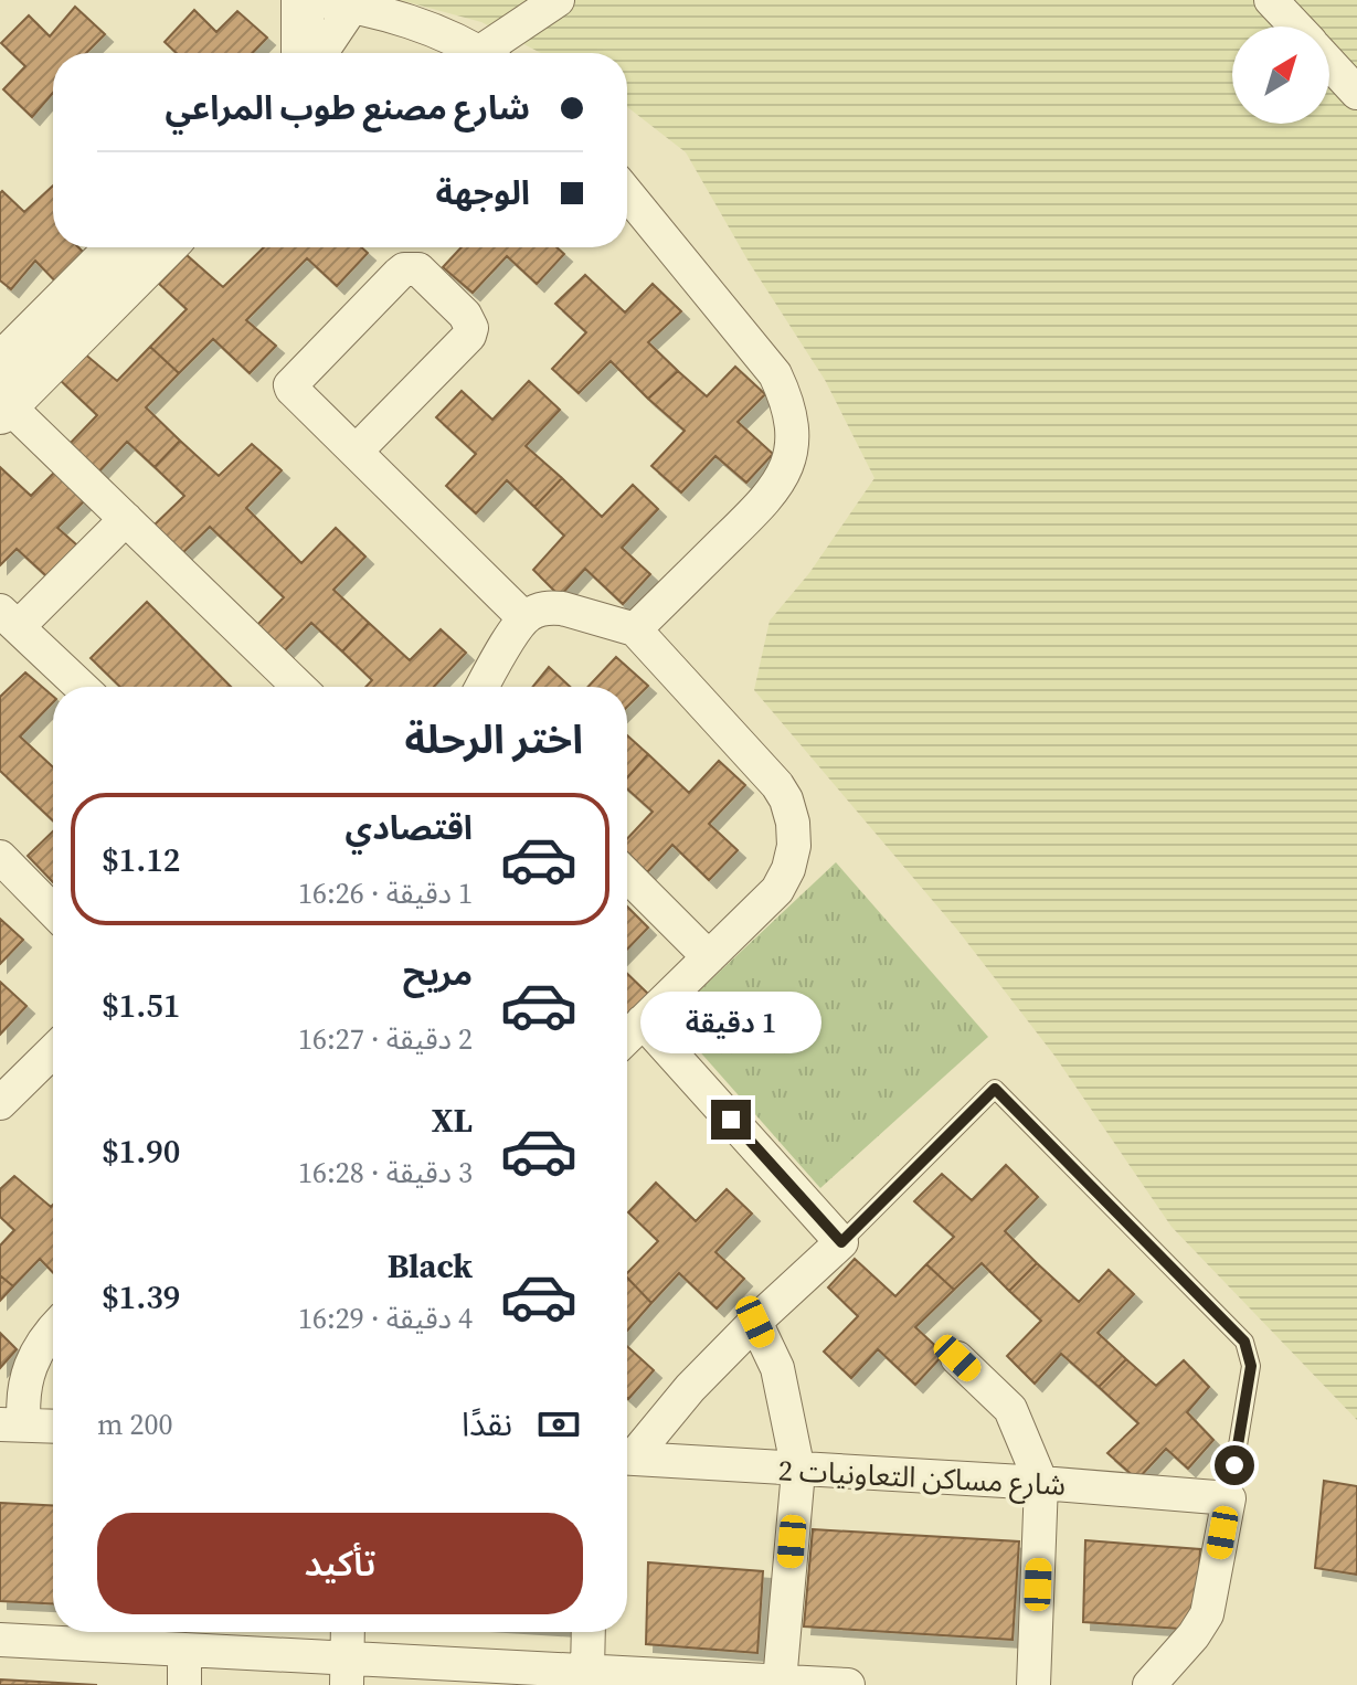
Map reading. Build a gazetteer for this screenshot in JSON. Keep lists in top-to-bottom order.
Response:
{
  "streets": {
    "street": ["شارع مساكن التعاونيات 2"]
  },
  "north": "top right",
  "page": {
    "banner": ["شارع مصنع طوب المراعي", "الوجهة"],
    "heading": "اختر الرحلة",
    "list": [
      {
        "name": "اقتصادي",
        "note": "1 دقيقة · 16:26",
        "value": "$1.12"
      },
      {
        "name": "مريح",
        "note": "2 دقيقة · 16:27",
        "value": "$1.51"
      },
      {
        "name": "XL",
        "note": "3 دقيقة · 16:28",
        "value": "$1.90"
      },
      {
        "name": "Black",
        "note": "4 دقيقة · 16:29",
        "value": "$1.39"
      }
    ],
    "bubble": "1 دقيقة",
    "pay": ["نقدًا", "200 m"],
    "buttons": "تأكيد"
  }
}
